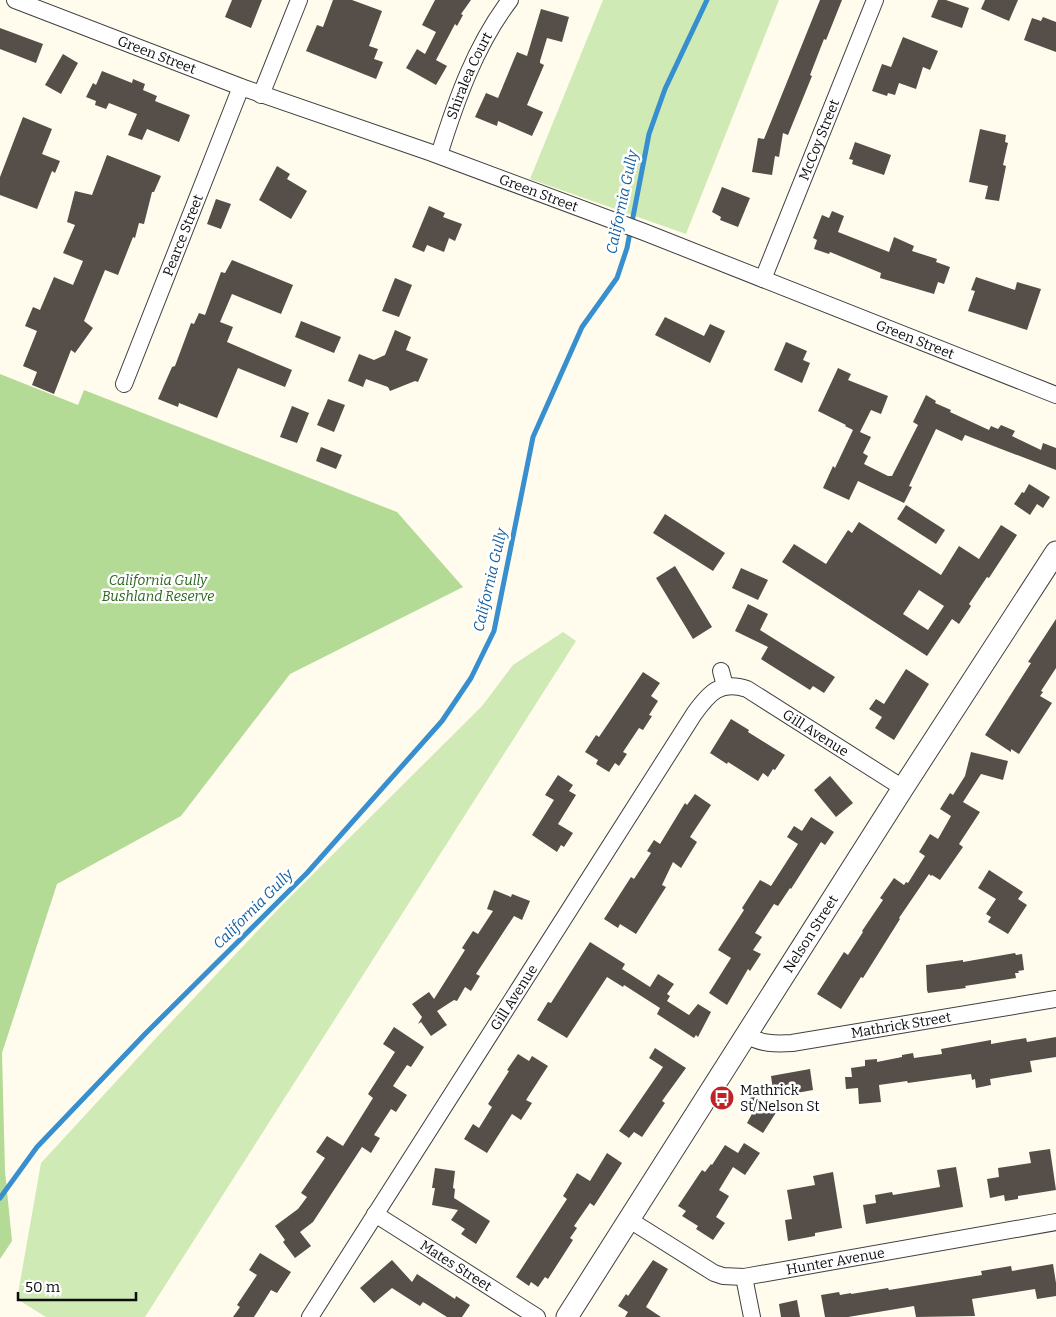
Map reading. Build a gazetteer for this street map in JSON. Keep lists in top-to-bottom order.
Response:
{
  "streets": {
    "street": [
      "Green Street",
      "Shiralea Court",
      "McCoy Street",
      "Pearce Street",
      "Gill Avenue",
      "Nelson Street",
      "Mathrick Street",
      "Hunter Avenue",
      "Mates Street"
    ]
  },
  "crossings": [
    ["Green Street", "Shiralea Court"],
    ["Green Street", "McCoy Street"],
    ["Green Street", "Pearce Street"],
    ["Gill Avenue", "Nelson Street"],
    ["Gill Avenue", "Mates Street"],
    ["Nelson Street", "Mathrick Street"],
    ["Nelson Street", "Hunter Avenue"]
  ],
  "water": ["California Gully"],
  "parks": ["California Gully Bushland Reserve"],
  "places": {
    "bus stop": ["Mathrick St/Nelson St"]
  },
  "scale_bar": "50 m"
}
